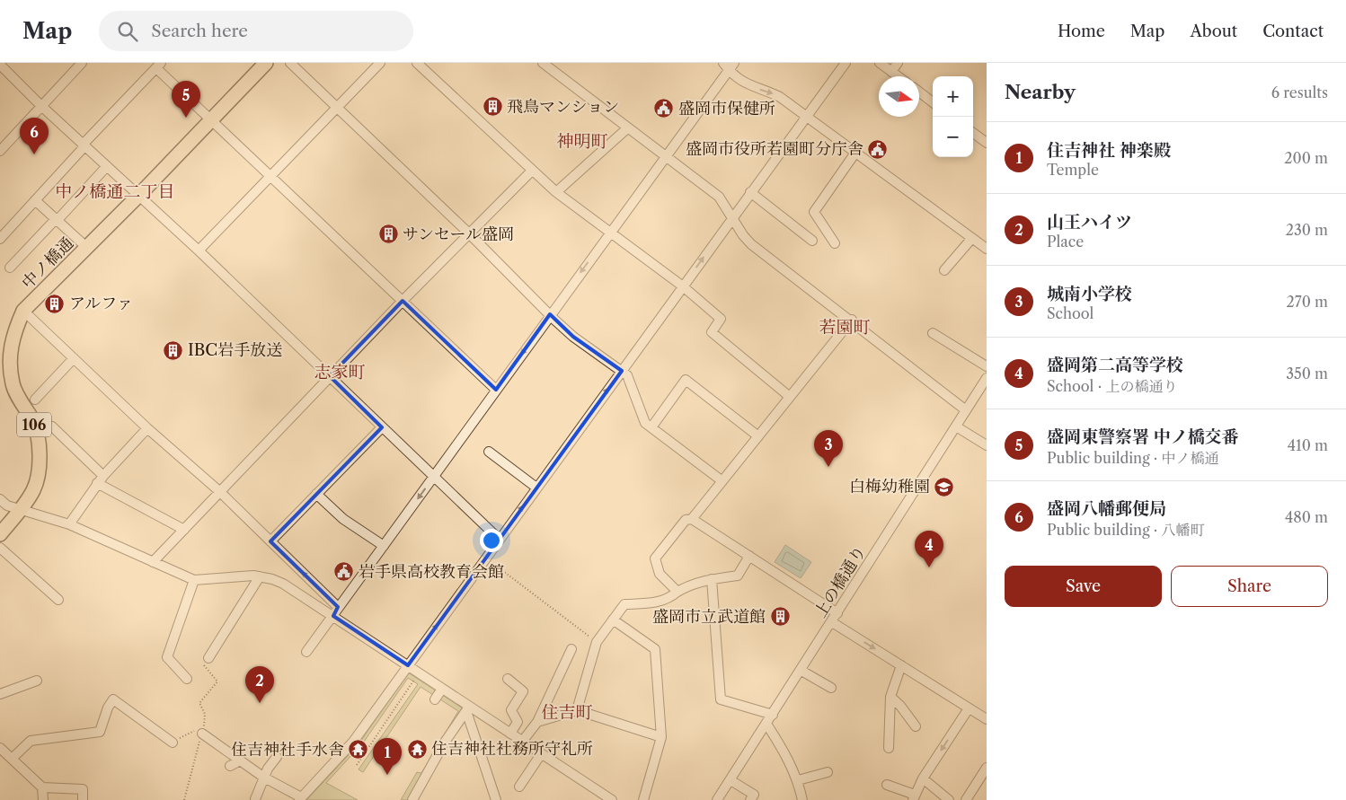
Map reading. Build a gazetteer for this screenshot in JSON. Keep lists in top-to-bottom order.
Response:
{
  "streets": {
    "highway": ["中ノ橋通", "106"],
    "street": ["上の橋通り"]
  },
  "districts": [
    "神明町",
    "中ノ橋通二丁目",
    "若園町",
    "志家町",
    "住吉町"
  ],
  "places": {
    "building": [
      "飛鳥マンション",
      "サンセール盛岡",
      "アルファ",
      "IBC岩手放送",
      "盛岡市立武道館"
    ],
    "public building": ["盛岡市保健所", "盛岡市役所若園町分庁舎", "岩手県高校教育会館"],
    "school or university": ["白梅幼稚園"],
    "temple": ["住吉神社社務所守礼所", "住吉神社手水舎"]
  },
  "north": "right",
  "page": {
    "header": "Map",
    "search": "Search here",
    "nav": [
      "Home",
      "Map",
      "About",
      "Contact"
    ],
    "heading": ["Nearby", "6 results"],
    "map_buttons": ["+", "−"],
    "pins": [
      "5",
      "6",
      "3",
      "4",
      "2",
      "1"
    ],
    "list": [
      {
        "mark": "1",
        "name": "住吉神社 神楽殿",
        "note": "Temple",
        "value": "200 m"
      },
      {
        "mark": "2",
        "name": "山王ハイツ",
        "note": "Place",
        "value": "230 m"
      },
      {
        "mark": "3",
        "name": "城南小学校",
        "note": "School",
        "value": "270 m"
      },
      {
        "mark": "4",
        "name": "盛岡第二高等学校",
        "note": "School · 上の橋通り",
        "value": "350 m"
      },
      {
        "mark": "5",
        "name": "盛岡東警察署 中ノ橋交番",
        "note": "Public building · 中ノ橋通",
        "value": "410 m"
      },
      {
        "mark": "6",
        "name": "盛岡八幡郵便局",
        "note": "Public building · 八幡町",
        "value": "480 m"
      }
    ],
    "buttons": ["Save", "Share"]
  }
}
